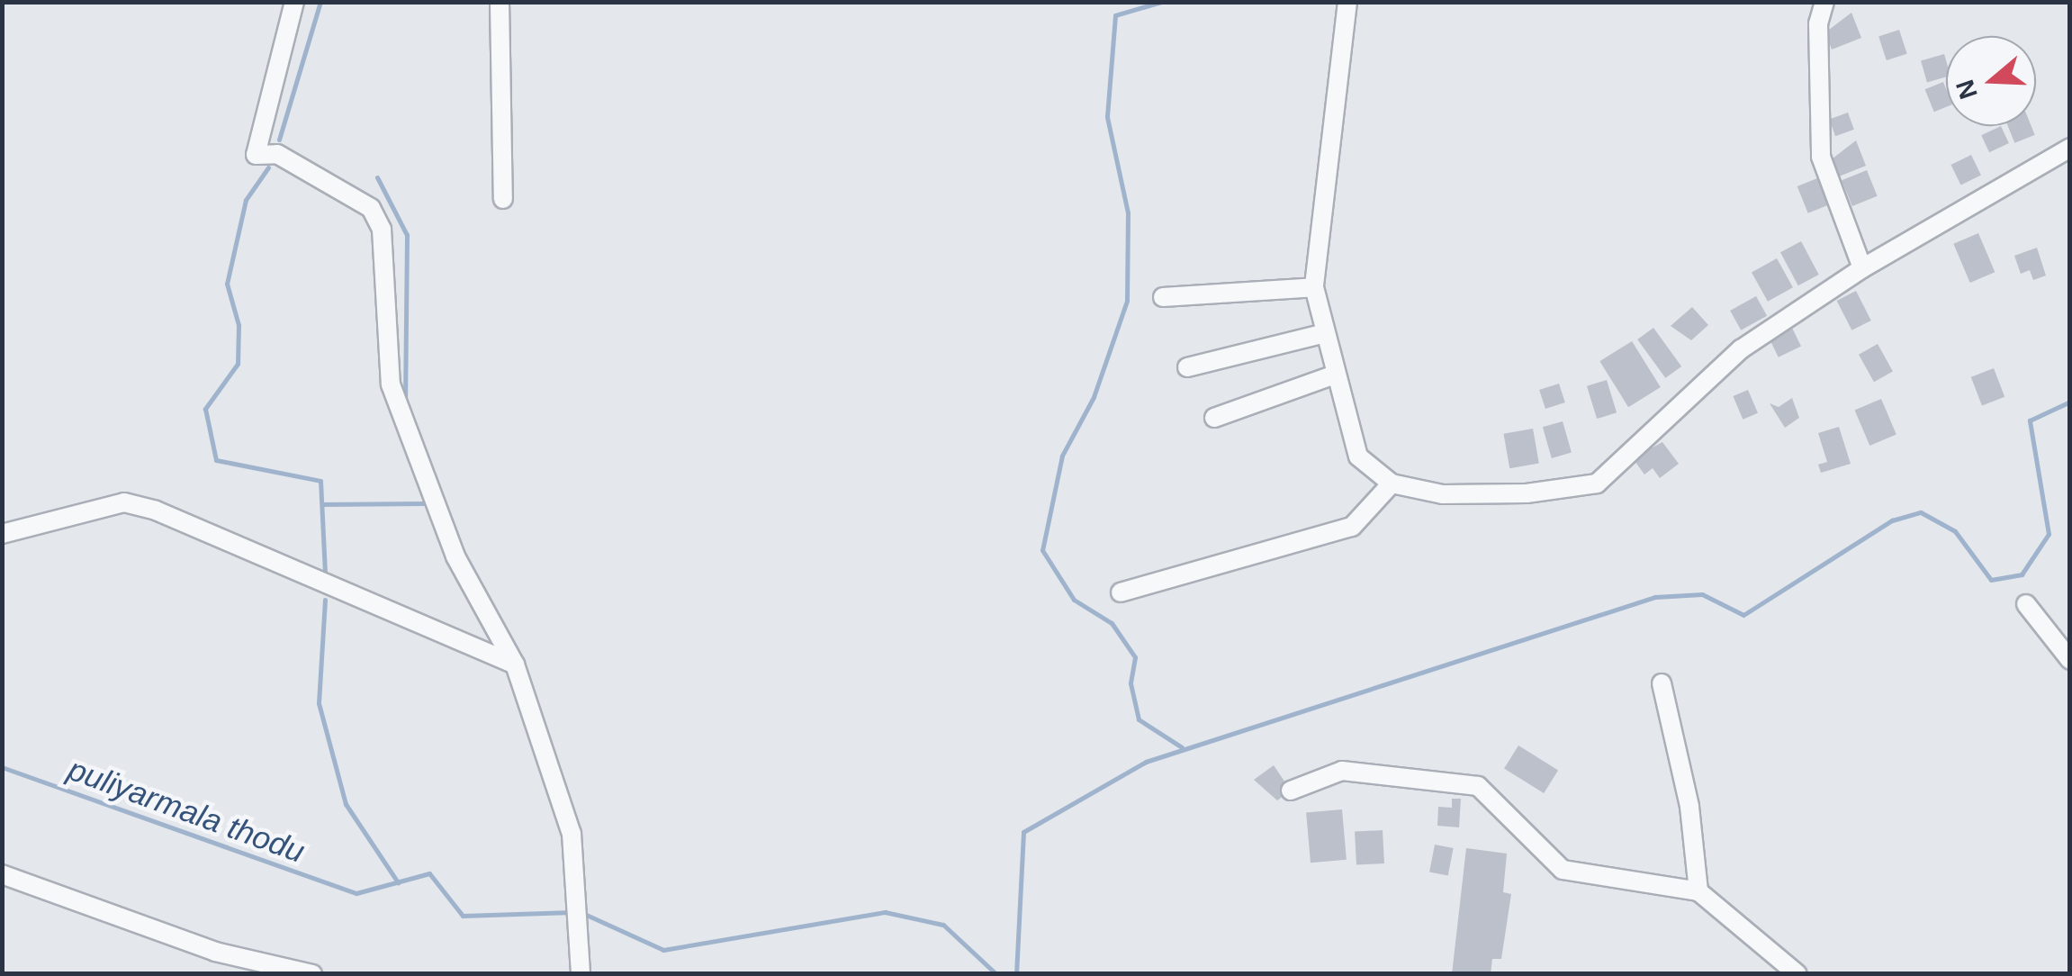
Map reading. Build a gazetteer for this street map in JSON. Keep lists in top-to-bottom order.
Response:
{
  "water": ["puliyarmala thodu"],
  "north": "left"
}
